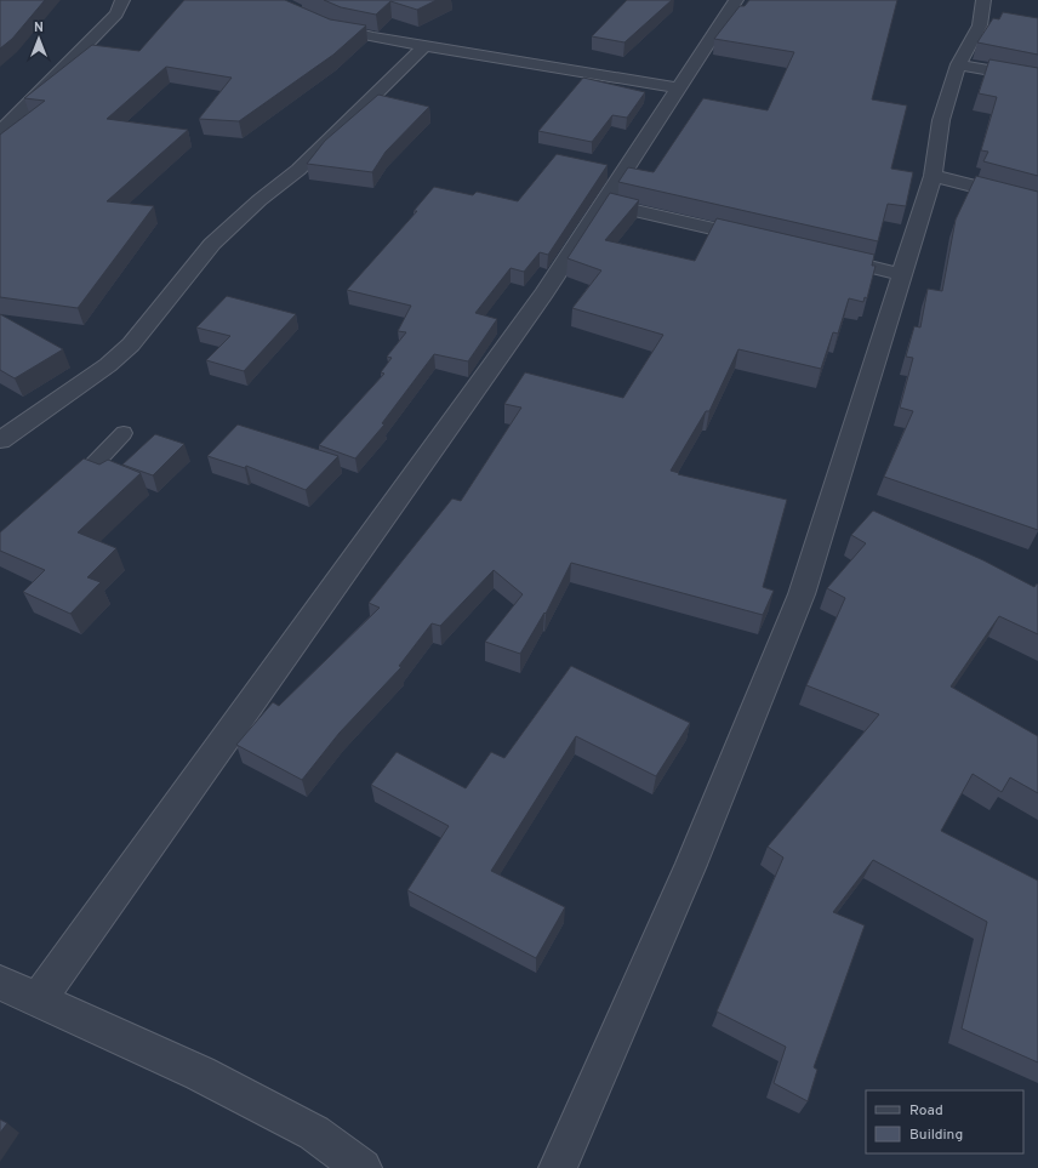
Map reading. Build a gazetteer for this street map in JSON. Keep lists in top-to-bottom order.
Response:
{
  "legend": ["Road", "Building"],
  "north": "top"
}
